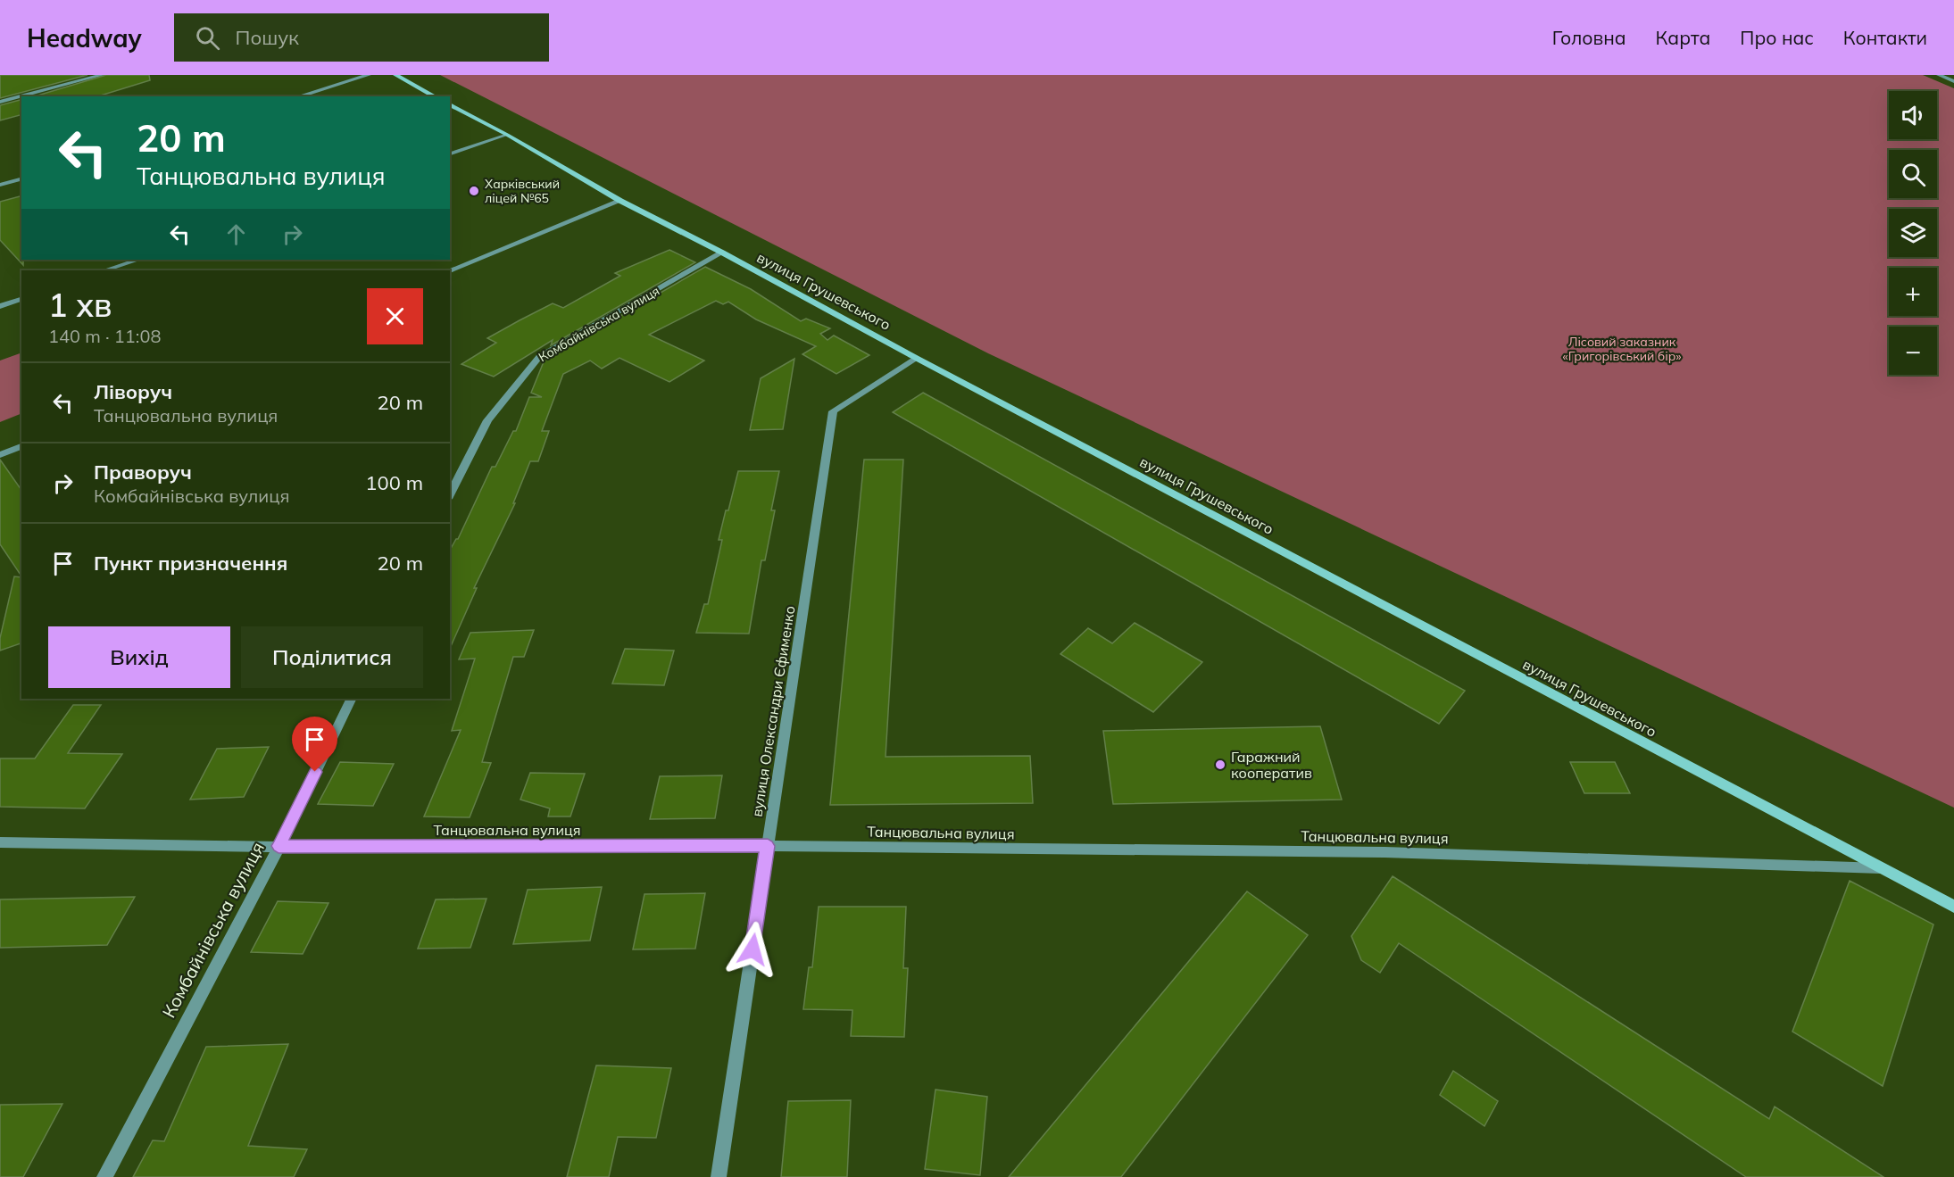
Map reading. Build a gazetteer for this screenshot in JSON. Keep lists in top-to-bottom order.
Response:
{
  "streets": {
    "street": [
      "вулиця Грушевського",
      "Комбайнівська вулиця",
      "вулиця Олександри Єфименко",
      "Танцювальна вулиця"
    ]
  },
  "crossings": [
    ["вулиця Грушевського", "Комбайнівська вулиця"],
    ["вулиця Грушевського", "вулиця Олександри Єфименко"],
    ["вулиця Грушевського", "Танцювальна вулиця"],
    ["Комбайнівська вулиця", "Танцювальна вулиця"],
    ["вулиця Олександри Єфименко", "Танцювальна вулиця"]
  ],
  "parks": ["Лісовий заказник «Григорівський бір»"],
  "places": ["Харківський ліцей №65", "Гаражний кооператив"],
  "page": {
    "header": "Headway",
    "search": "Пошук",
    "nav": [
      "Головна",
      "Карта",
      "Про нас",
      "Контакти"
    ],
    "map_buttons": ["+", "−"],
    "turn": ["20 m", "Танцювальна вулиця"],
    "heading": ["1 хв", "140 m · 11:08"],
    "list": [
      {
        "name": "Ліворуч",
        "note": "Танцювальна вулиця",
        "value": "20 m"
      },
      {
        "name": "Праворуч",
        "note": "Комбайнівська вулиця",
        "value": "100 m"
      },
      {
        "name": "Пункт призначення",
        "value": "20 m"
      }
    ],
    "buttons": ["Вихід", "Поділитися"]
  }
}
